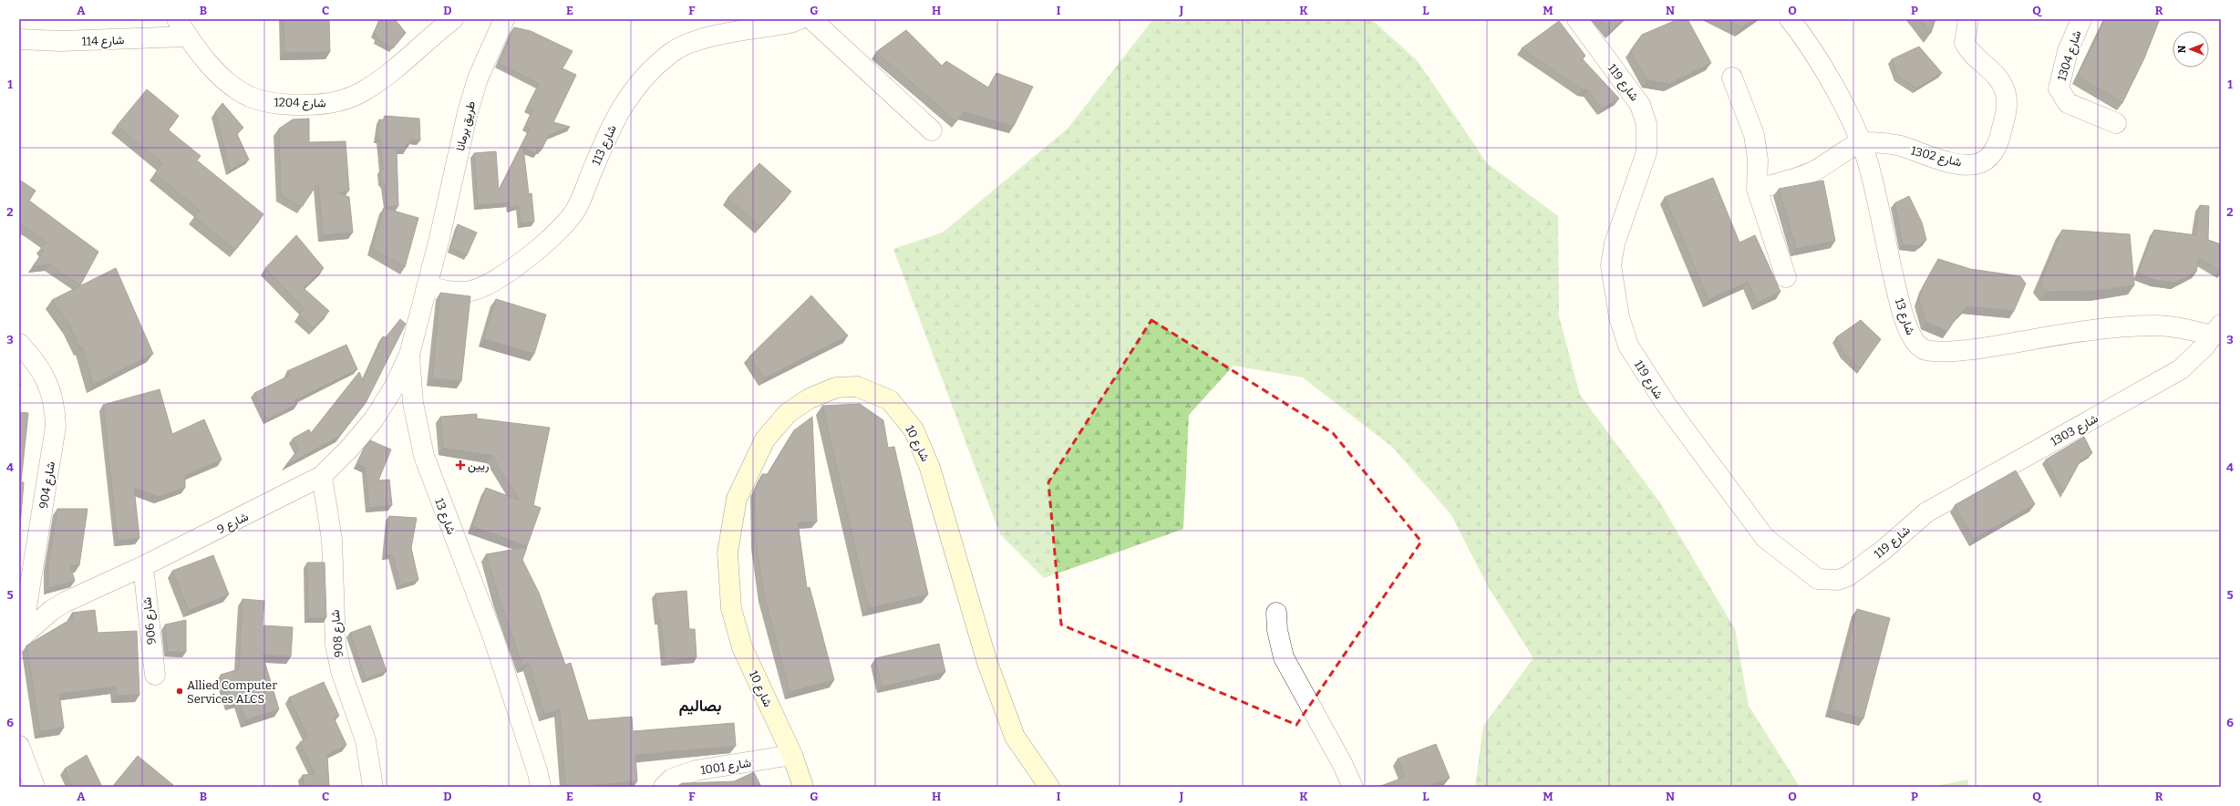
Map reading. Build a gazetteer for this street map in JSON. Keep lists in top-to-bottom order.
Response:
{
  "streets": {
    "main road": ["شارع 10"],
    "street": [
      "شارع 114",
      "شارع 1304",
      "شارع 119",
      "شارع 1204",
      "طريق برمانا",
      "شارع 113",
      "شارع 1302",
      "شارع 13",
      "شارع 1303",
      "شارع 904",
      "شارع 9",
      "شارع 906",
      "شارع 908",
      "شارع 1001"
    ]
  },
  "crossings": [
    ["شارع 114", "شارع 1204"],
    ["شارع 119", "شارع 1303"],
    ["طريق برمانا", "شارع 13"],
    ["شارع 113", "شارع 13"],
    ["شارع 1302", "شارع 13"],
    ["شارع 13", "شارع 1303"],
    ["شارع 13", "شارع 9"],
    ["شارع 10", "شارع 1001"],
    ["شارع 904", "شارع 9"],
    ["شارع 9", "شارع 906"],
    ["شارع 9", "شارع 908"]
  ],
  "districts": ["بصاليم"],
  "places": {
    "health": ["ريين"],
    "other": ["Allied Computer Services ALCS"]
  },
  "north": "left",
  "grid": {
    "columns": [
      "A",
      "B",
      "C",
      "D",
      "E",
      "F",
      "G",
      "H",
      "I",
      "J",
      "K",
      "L",
      "M",
      "N",
      "O",
      "P",
      "Q",
      "R"
    ],
    "rows": [
      "1",
      "2",
      "3",
      "4",
      "5",
      "6"
    ]
  }
}
